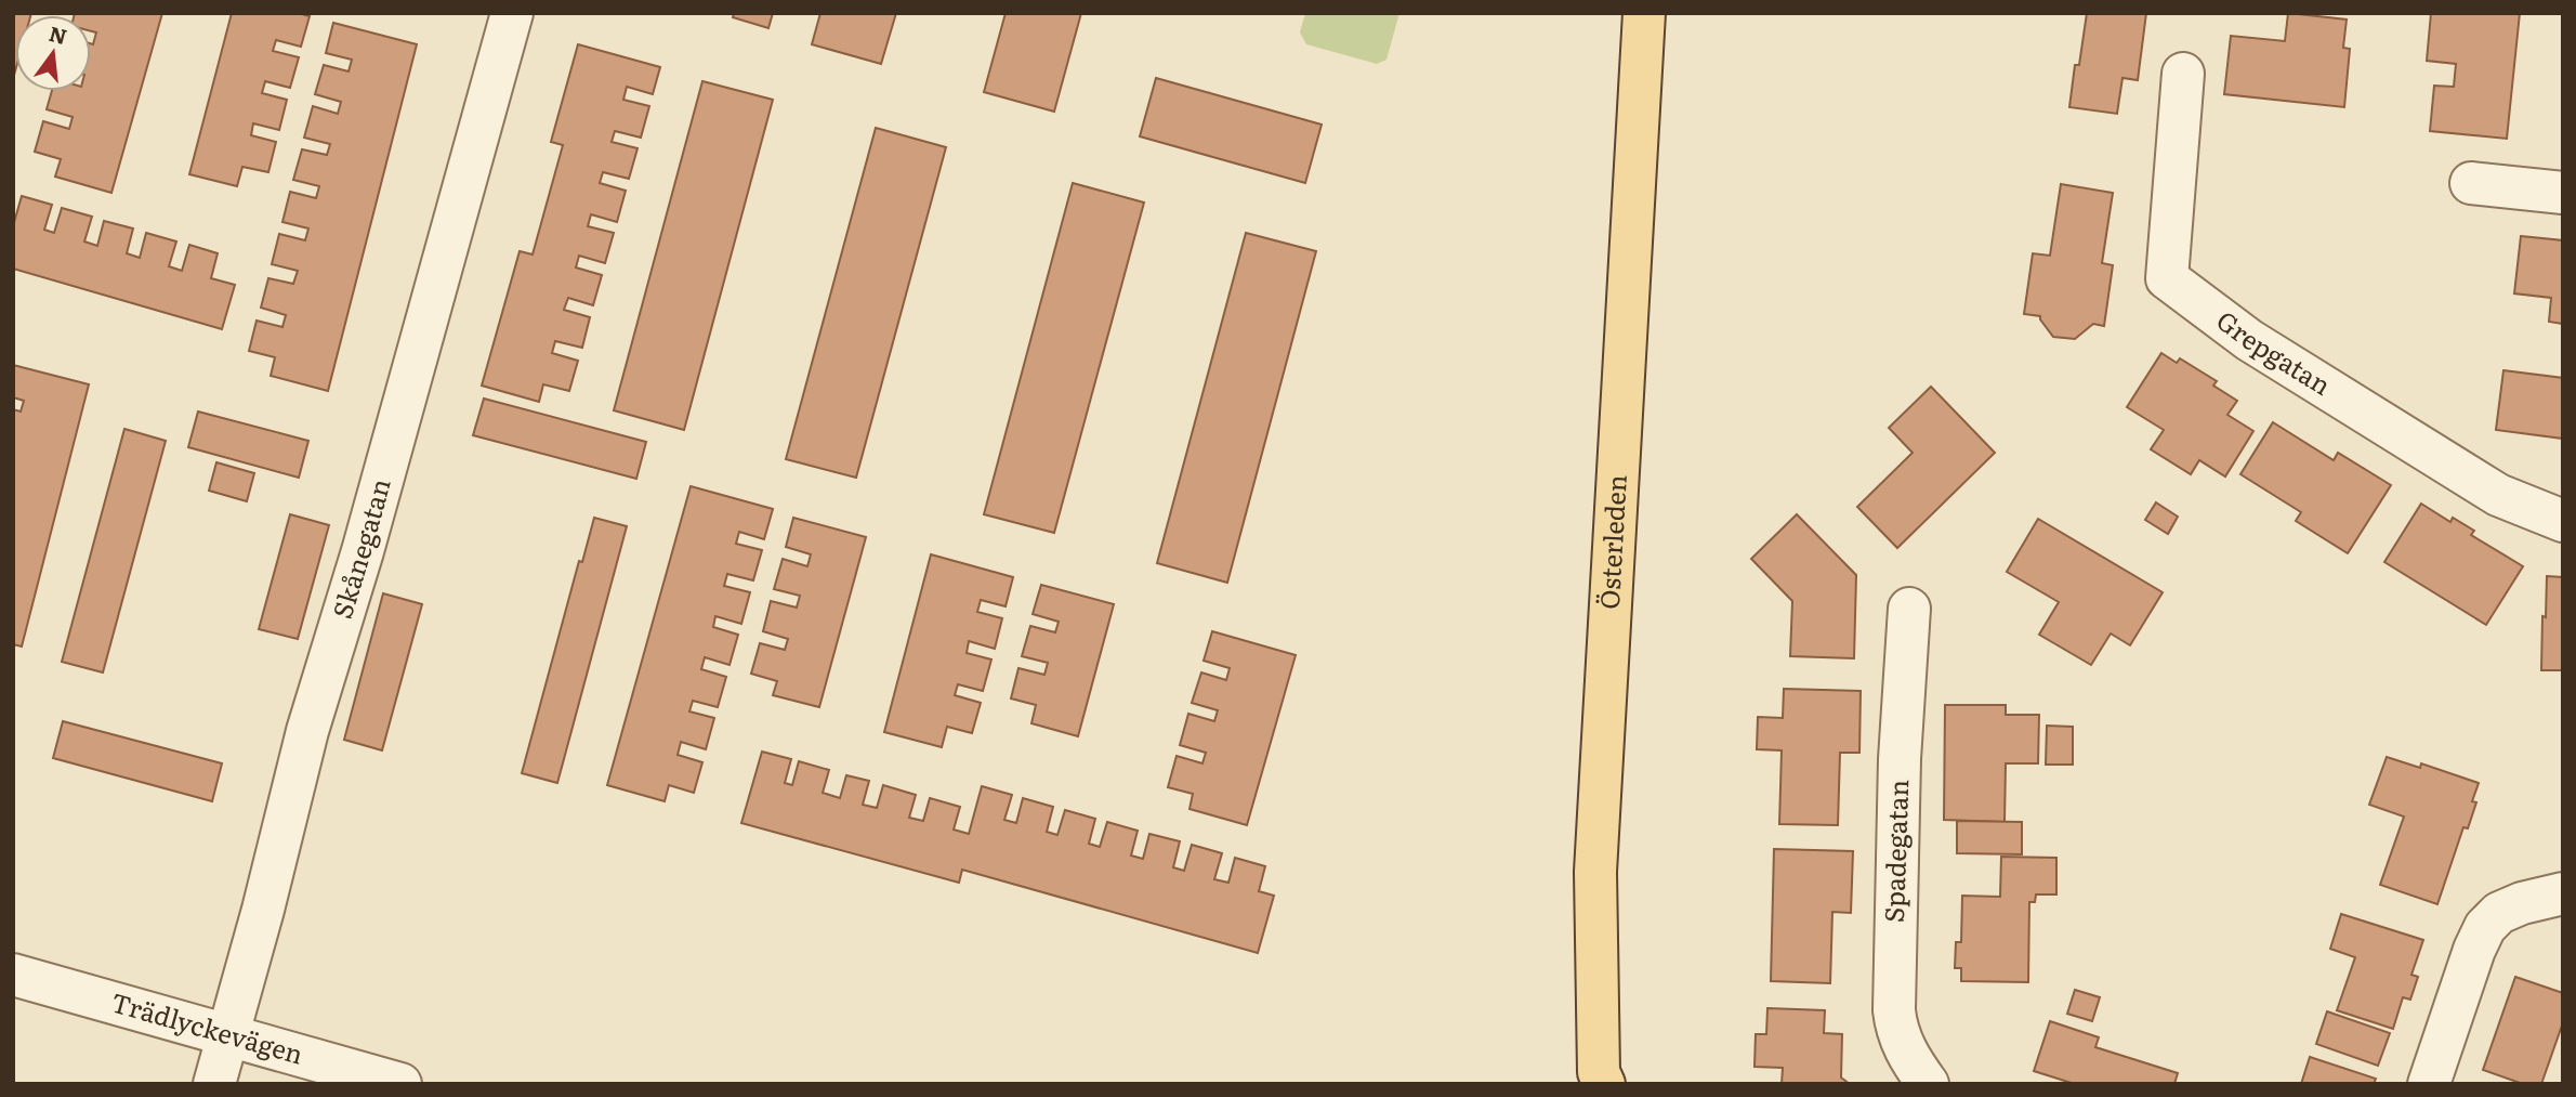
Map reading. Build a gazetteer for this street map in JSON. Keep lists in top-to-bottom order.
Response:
{
  "streets": {
    "main road": ["Österleden"],
    "street": [
      "Grepgatan",
      "Skånegatan",
      "Spadegatan",
      "Trädlyckevägen"
    ]
  },
  "crossings": [
    ["Skånegatan", "Trädlyckevägen"]
  ],
  "north": "top"
}
